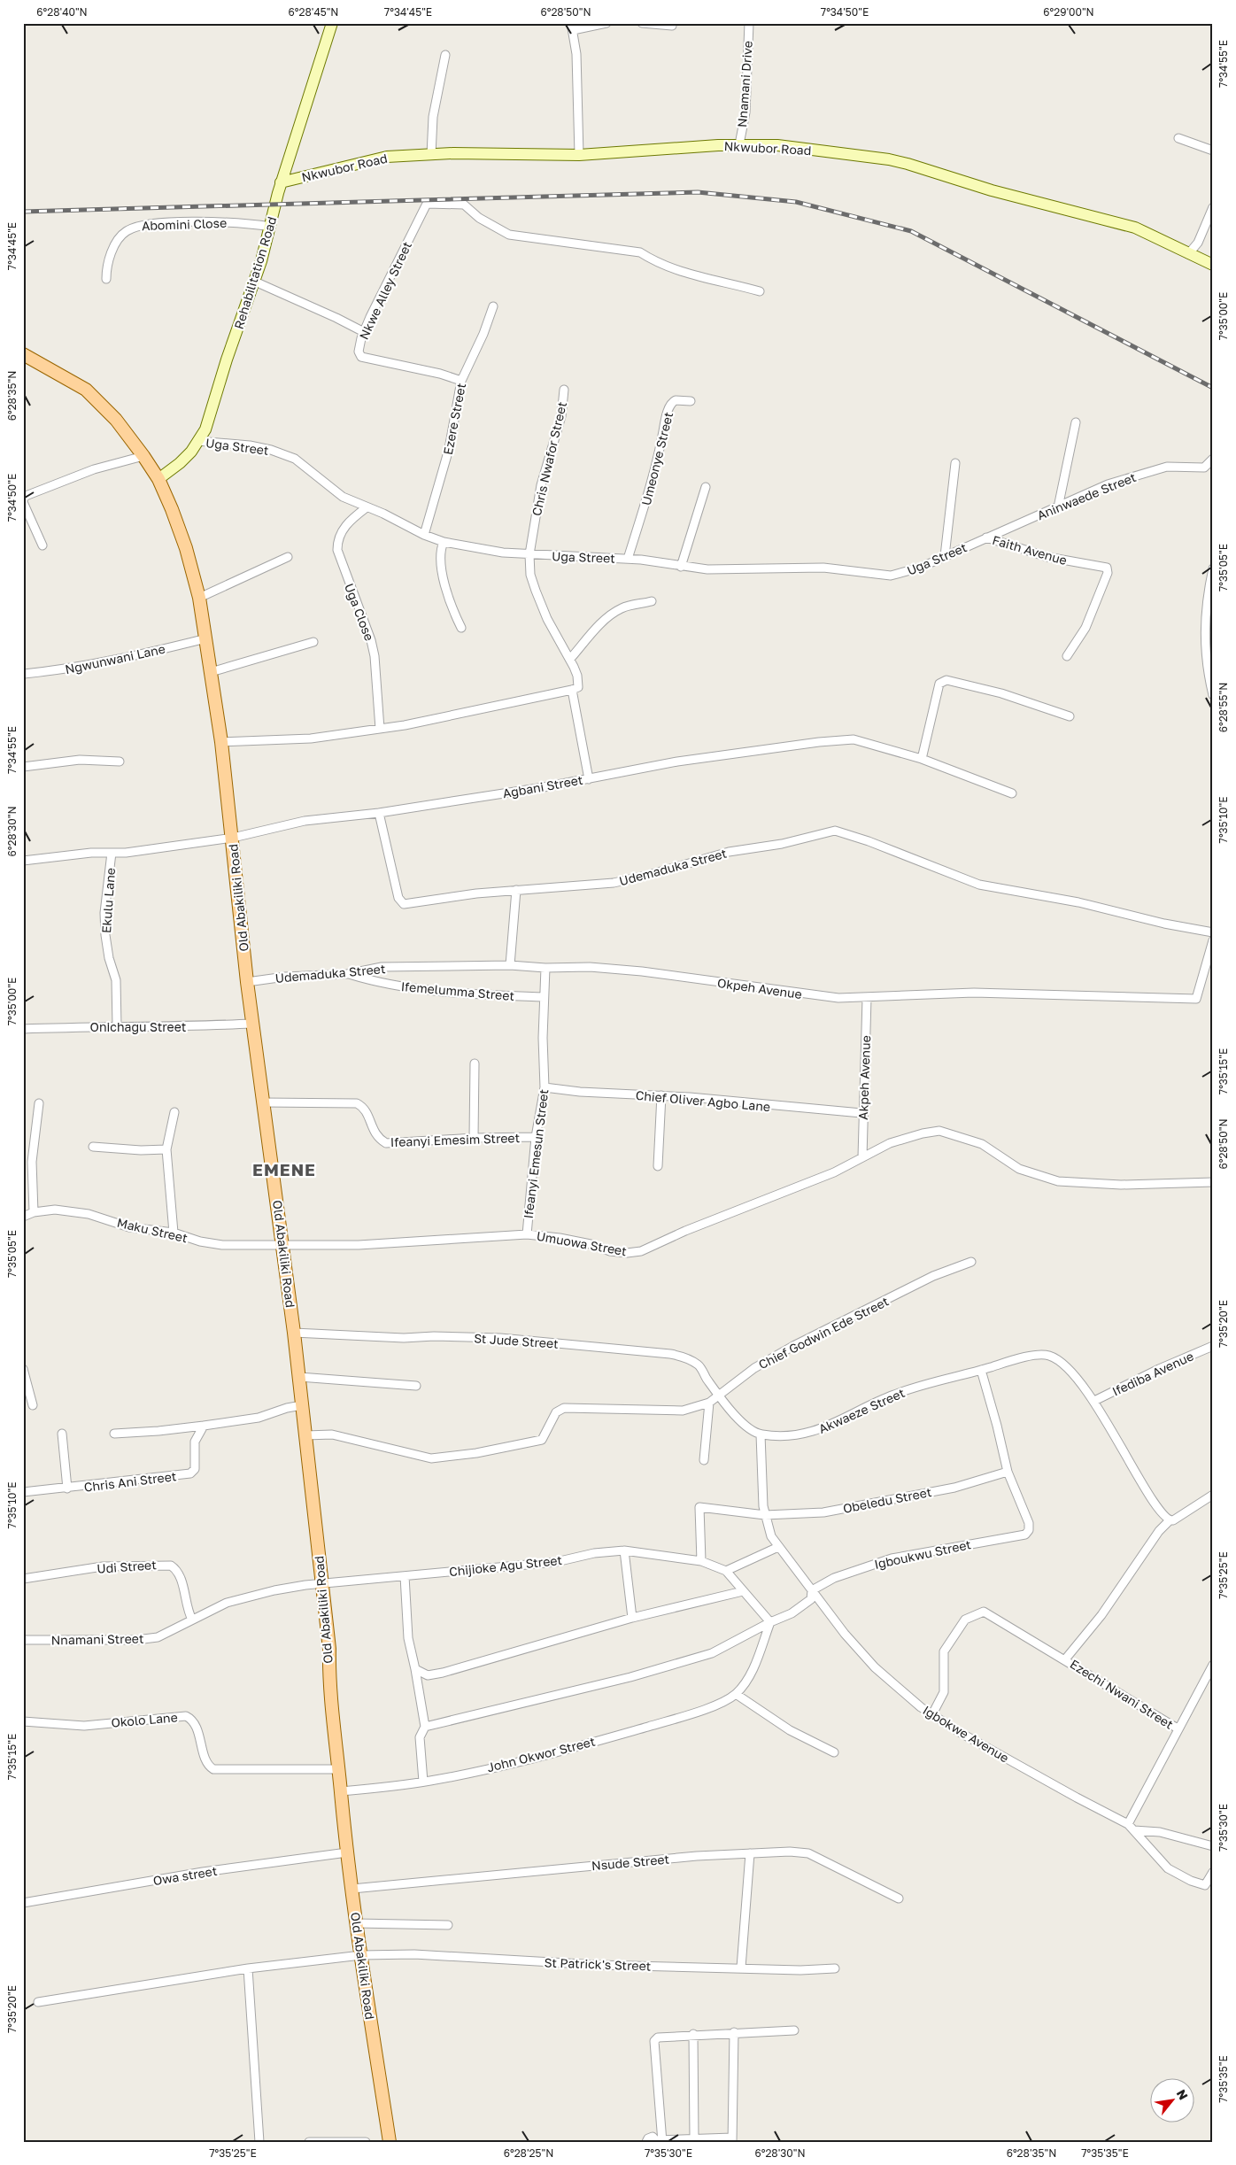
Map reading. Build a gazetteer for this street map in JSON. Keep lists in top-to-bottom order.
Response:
{
  "streets": {
    "main road": ["Old Abakiliki Road"],
    "street": [
      "Nnamani Drive",
      "Nkwubor Road",
      "Abomini Close",
      "Rehabilitation Road",
      "Nkwe Alley Street",
      "Ezere Street",
      "Uga Street",
      "Chris Nwafor Street",
      "Umeonye Street",
      "Aninwaede Street",
      "Faith Avenue",
      "Uga Close",
      "Ngwunwani Lane",
      "Agbani Street",
      "Udemaduka Street",
      "Ekulu Lane",
      "Okpeh Avenue",
      "Ifemelumma Street",
      "Onichagu Street",
      "Akpeh Avenue",
      "Chief Oliver Agbo Lane",
      "Ifeanyi Emesim Street",
      "Ifeanyi Emesun Street",
      "Maku Street",
      "Umuowa Street",
      "Chief Godwin Ede Street",
      "St Jude Street",
      "Ifediba Avenue",
      "Akwaeze Street",
      "Chris Ani Street",
      "Obeledu Street",
      "Igboukwu Street",
      "Chijioke Agu Street",
      "Udi Street",
      "Nnamani Street",
      "Ezechi Nwani Street",
      "Okolo Lane",
      "Igbokwe Avenue",
      "John Okwor Street",
      "Nsude Street",
      "Owa street",
      "St Patrick's Street"
    ]
  },
  "crossings": [
    ["Nnamani Drive", "Nkwubor Road"],
    ["Nkwubor Road", "Rehabilitation Road"],
    ["Abomini Close", "Rehabilitation Road"],
    ["Rehabilitation Road", "Uga Street"],
    ["Rehabilitation Road", "Old Abakiliki Road"],
    ["Nkwe Alley Street", "Ezere Street"],
    ["Ezere Street", "Uga Street"],
    ["Uga Street", "Chris Nwafor Street"],
    ["Uga Street", "Umeonye Street"],
    ["Uga Street", "Aninwaede Street"],
    ["Uga Street", "Faith Avenue"],
    ["Uga Street", "Uga Close"],
    ["Aninwaede Street", "Faith Avenue"],
    ["Ngwunwani Lane", "Old Abakiliki Road"],
    ["Agbani Street", "Udemaduka Street"],
    ["Agbani Street", "Old Abakiliki Road"],
    ["Agbani Street", "Ekulu Lane"],
    ["Udemaduka Street", "Old Abakiliki Road"],
    ["Udemaduka Street", "Okpeh Avenue"],
    ["Udemaduka Street", "Ifemelumma Street"],
    ["Udemaduka Street", "Ifeanyi Emesun Street"],
    ["Old Abakiliki Road", "Ekulu Lane"],
    ["Old Abakiliki Road", "Onichagu Street"],
    ["Old Abakiliki Road", "Ifeanyi Emesim Street"],
    ["Old Abakiliki Road", "Maku Street"],
    ["Old Abakiliki Road", "Umuowa Street"],
    ["Old Abakiliki Road", "Chief Godwin Ede Street"],
    ["Old Abakiliki Road", "St Jude Street"],
    ["Old Abakiliki Road", "Chijioke Agu Street"],
    ["Old Abakiliki Road", "Nnamani Street"],
    ["Old Abakiliki Road", "Okolo Lane"],
    ["Old Abakiliki Road", "John Okwor Street"],
    ["Old Abakiliki Road", "Nsude Street"],
    ["Old Abakiliki Road", "Owa street"],
    ["Old Abakiliki Road", "St Patrick's Street"],
    ["Ekulu Lane", "Onichagu Street"],
    ["Okpeh Avenue", "Akpeh Avenue"],
    ["Okpeh Avenue", "Ifeanyi Emesun Street"],
    ["Ifemelumma Street", "Ifeanyi Emesun Street"],
    ["Akpeh Avenue", "Chief Oliver Agbo Lane"],
    ["Akpeh Avenue", "Umuowa Street"],
    ["Chief Oliver Agbo Lane", "Ifeanyi Emesun Street"],
    ["Ifeanyi Emesim Street", "Ifeanyi Emesun Street"],
    ["Ifeanyi Emesun Street", "Umuowa Street"],
    ["Maku Street", "Umuowa Street"],
    ["Chief Godwin Ede Street", "St Jude Street"],
    ["Ifediba Avenue", "Akwaeze Street"],
    ["Akwaeze Street", "Igbokwe Avenue"],
    ["Obeledu Street", "Igboukwu Street"],
    ["Obeledu Street", "Chijioke Agu Street"],
    ["Obeledu Street", "Igbokwe Avenue"],
    ["Igboukwu Street", "Igbokwe Avenue"],
    ["Igboukwu Street", "John Okwor Street"],
    ["Chijioke Agu Street", "Nnamani Street"],
    ["Udi Street", "Nnamani Street"],
    ["Ezechi Nwani Street", "Igbokwe Avenue"]
  ],
  "districts": ["EMENE"],
  "north": "top right",
  "coordinates": [
    "6°28'40\"N",
    "6°28'45\"N",
    "7°34'45\"E",
    "6°28'50\"N",
    "7°34'50\"E",
    "6°29'00\"N",
    "7°34'55\"E",
    "7°35'00\"E",
    "6°28'35\"N",
    "7°35'05\"E",
    "6°28'55\"N",
    "7°35'10\"E",
    "6°28'30\"N",
    "7°35'15\"E",
    "7°35'20\"E",
    "7°35'25\"E",
    "7°35'30\"E",
    "7°35'35\"E",
    "6°28'25\"N"
  ]
}
